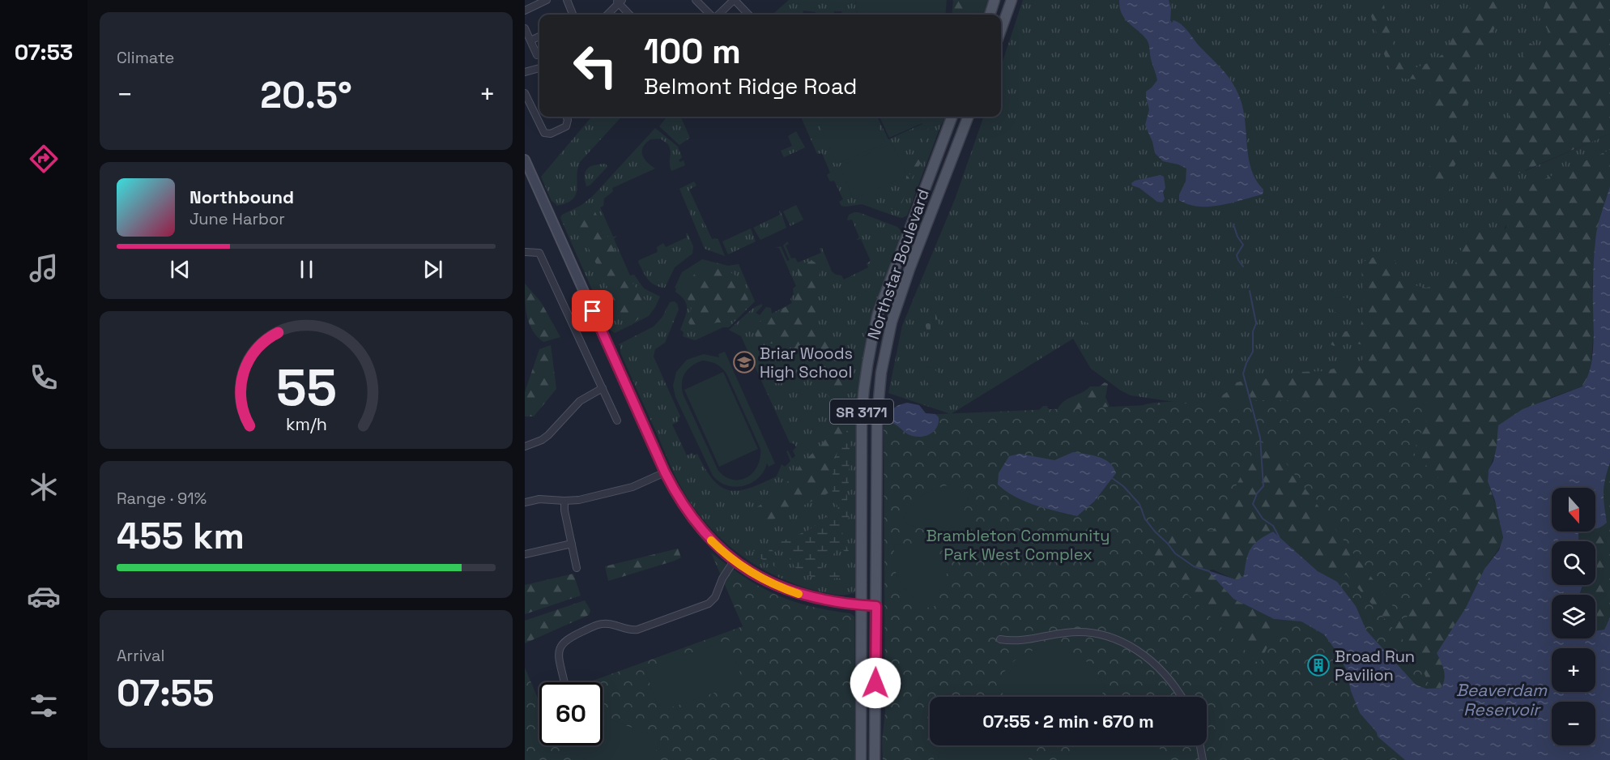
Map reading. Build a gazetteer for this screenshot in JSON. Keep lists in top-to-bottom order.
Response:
{
  "streets": {
    "main road": ["Northstar Boulevard", "SR 3171"]
  },
  "water": ["Beaverdam Reservoir"],
  "parks": ["Brambleton Community Park West Complex"],
  "places": {
    "school or university": ["Briar Woods High School"],
    "building": ["Broad Run Pavilion"]
  },
  "north": "bottom",
  "page": {
    "tabs": "07:53",
    "tile": [
      "Climate",
      ["Range · 91%", "455 km"],
      ["Arrival", "07:55"]
    ],
    "turn": ["100 m", "Belmont Ridge Road"],
    "heat": ["−", "20.5°", "+"],
    "song": ["Northbound", "June Harbor"],
    "map_buttons": ["+", "−"],
    "limit": "60",
    "trip": "07:55 · 2 min · 670 m",
    "gauge": ["55", "km/h"]
  }
}
